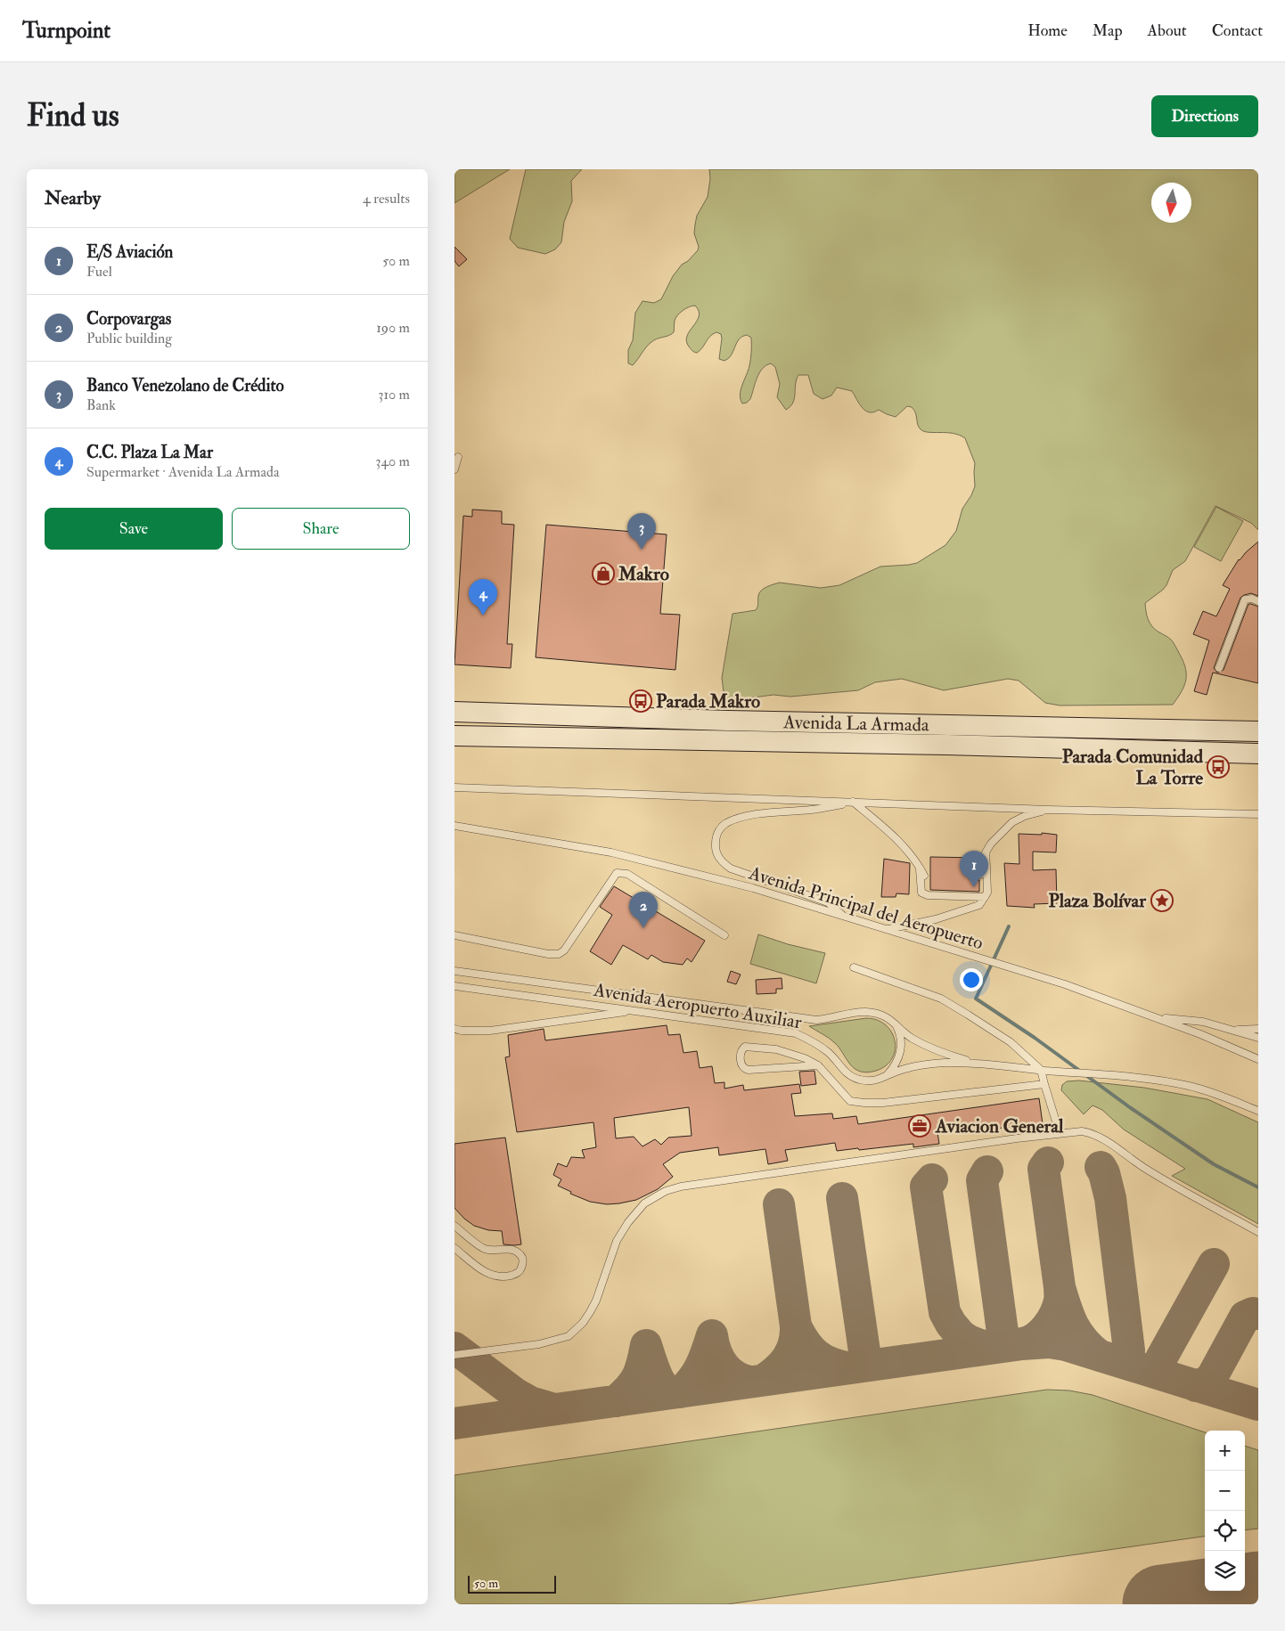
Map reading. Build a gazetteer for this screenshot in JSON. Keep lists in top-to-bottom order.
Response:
{
  "streets": {
    "main road": ["Avenida La Armada"],
    "lane": ["Avenida Principal del Aeropuerto", "Avenida Aeropuerto Auxiliar"]
  },
  "places": {
    "shop": ["Makro"],
    "bus stop": ["Parada Makro", "Parada Comunidad La Torre"],
    "place": ["Plaza Bolívar"],
    "office": ["Aviacion General"]
  },
  "scale_bar": "50 m",
  "north": "bottom",
  "page": {
    "header": "Turnpoint",
    "nav": [
      "Home",
      "Map",
      "About",
      "Contact"
    ],
    "buttons": [
      "Directions",
      ["Save", "Share"]
    ],
    "title": "Find us",
    "heading": ["Nearby", "4 results"],
    "list": [
      {
        "mark": "1",
        "name": "E/S Aviación",
        "note": "Fuel",
        "value": "50 m"
      },
      {
        "mark": "2",
        "name": "Corpovargas",
        "note": "Public building",
        "value": "190 m"
      },
      {
        "mark": "3",
        "name": "Banco Venezolano de Crédito",
        "note": "Bank",
        "value": "310 m"
      },
      {
        "mark": "4",
        "name": "C.C. Plaza La Mar",
        "note": "Supermarket · Avenida La Armada",
        "value": "340 m"
      }
    ],
    "pins": [
      "3",
      "4",
      "1",
      "2"
    ],
    "map_buttons": ["+", "−"],
    "scale": "50 m"
  }
}
